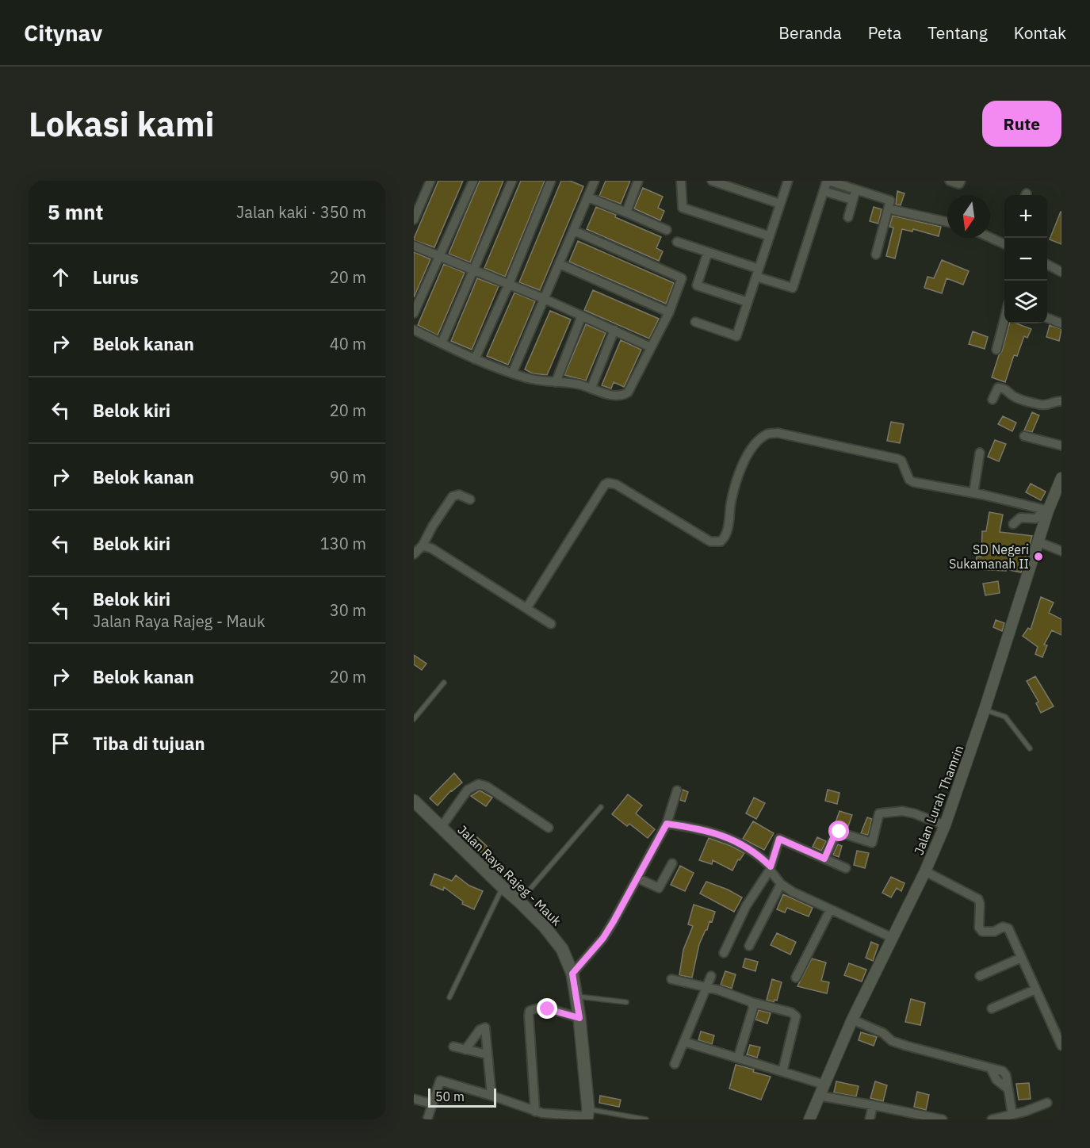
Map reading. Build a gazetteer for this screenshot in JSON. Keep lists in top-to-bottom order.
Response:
{
  "streets": {
    "main road": ["Jalan Raya Rajeg - Mauk"],
    "street": ["Jalan Lurah Thamrin"]
  },
  "places": ["SD Negeri Sukamanah II"],
  "scale_bar": "50 m",
  "north": "bottom",
  "page": {
    "header": "Citynav",
    "nav": [
      "Beranda",
      "Peta",
      "Tentang",
      "Kontak"
    ],
    "buttons": "Rute",
    "title": "Lokasi kami",
    "heading": ["5 mnt", "Jalan kaki · 350 m"],
    "map_buttons": ["+", "−"],
    "list": [
      ["Lurus", "20 m"],
      ["Belok kanan", "40 m"],
      ["Belok kiri", "20 m"],
      ["Belok kanan", "90 m"],
      ["Belok kiri", "130 m"],
      ["Belok kiri", "Jalan Raya Rajeg - Mauk", "30 m"],
      ["Belok kanan", "20 m"],
      "Tiba di tujuan"
    ],
    "scale": "50 m"
  }
}
